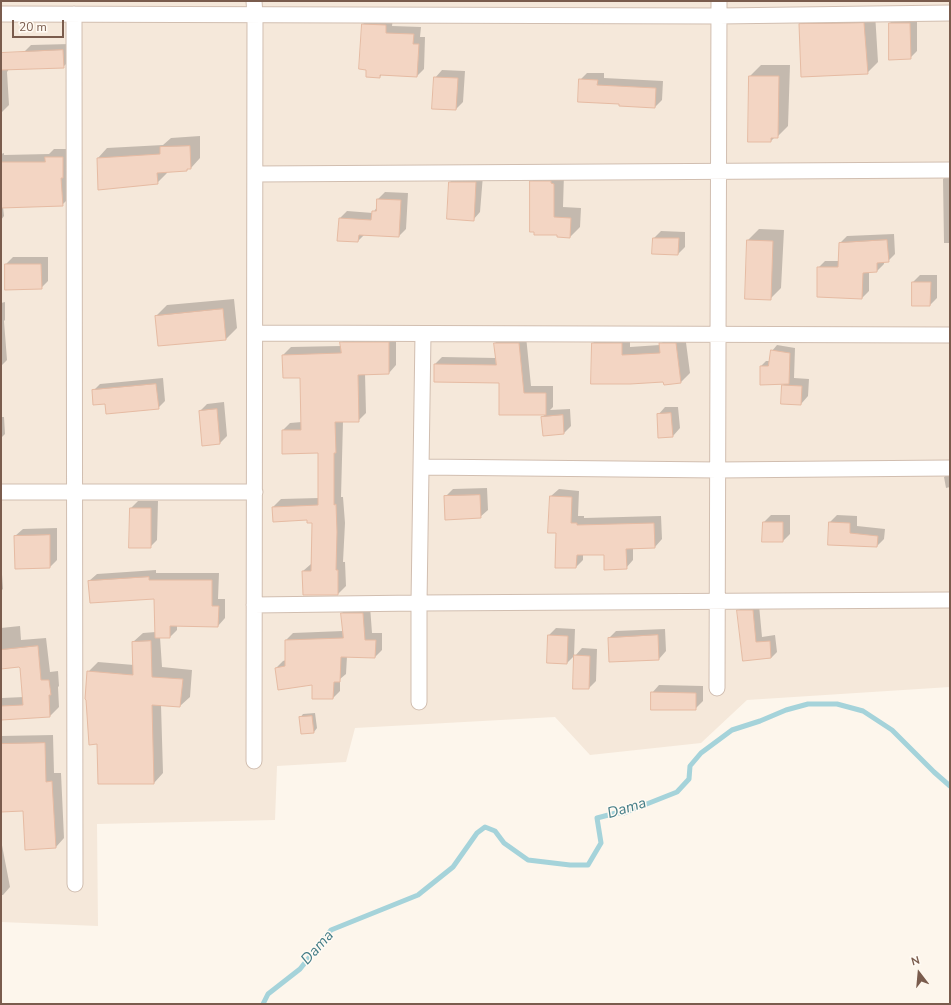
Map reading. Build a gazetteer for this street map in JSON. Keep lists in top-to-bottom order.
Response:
{
  "water": ["Dama"],
  "scale_bar": "20 m",
  "north": "top"
}
